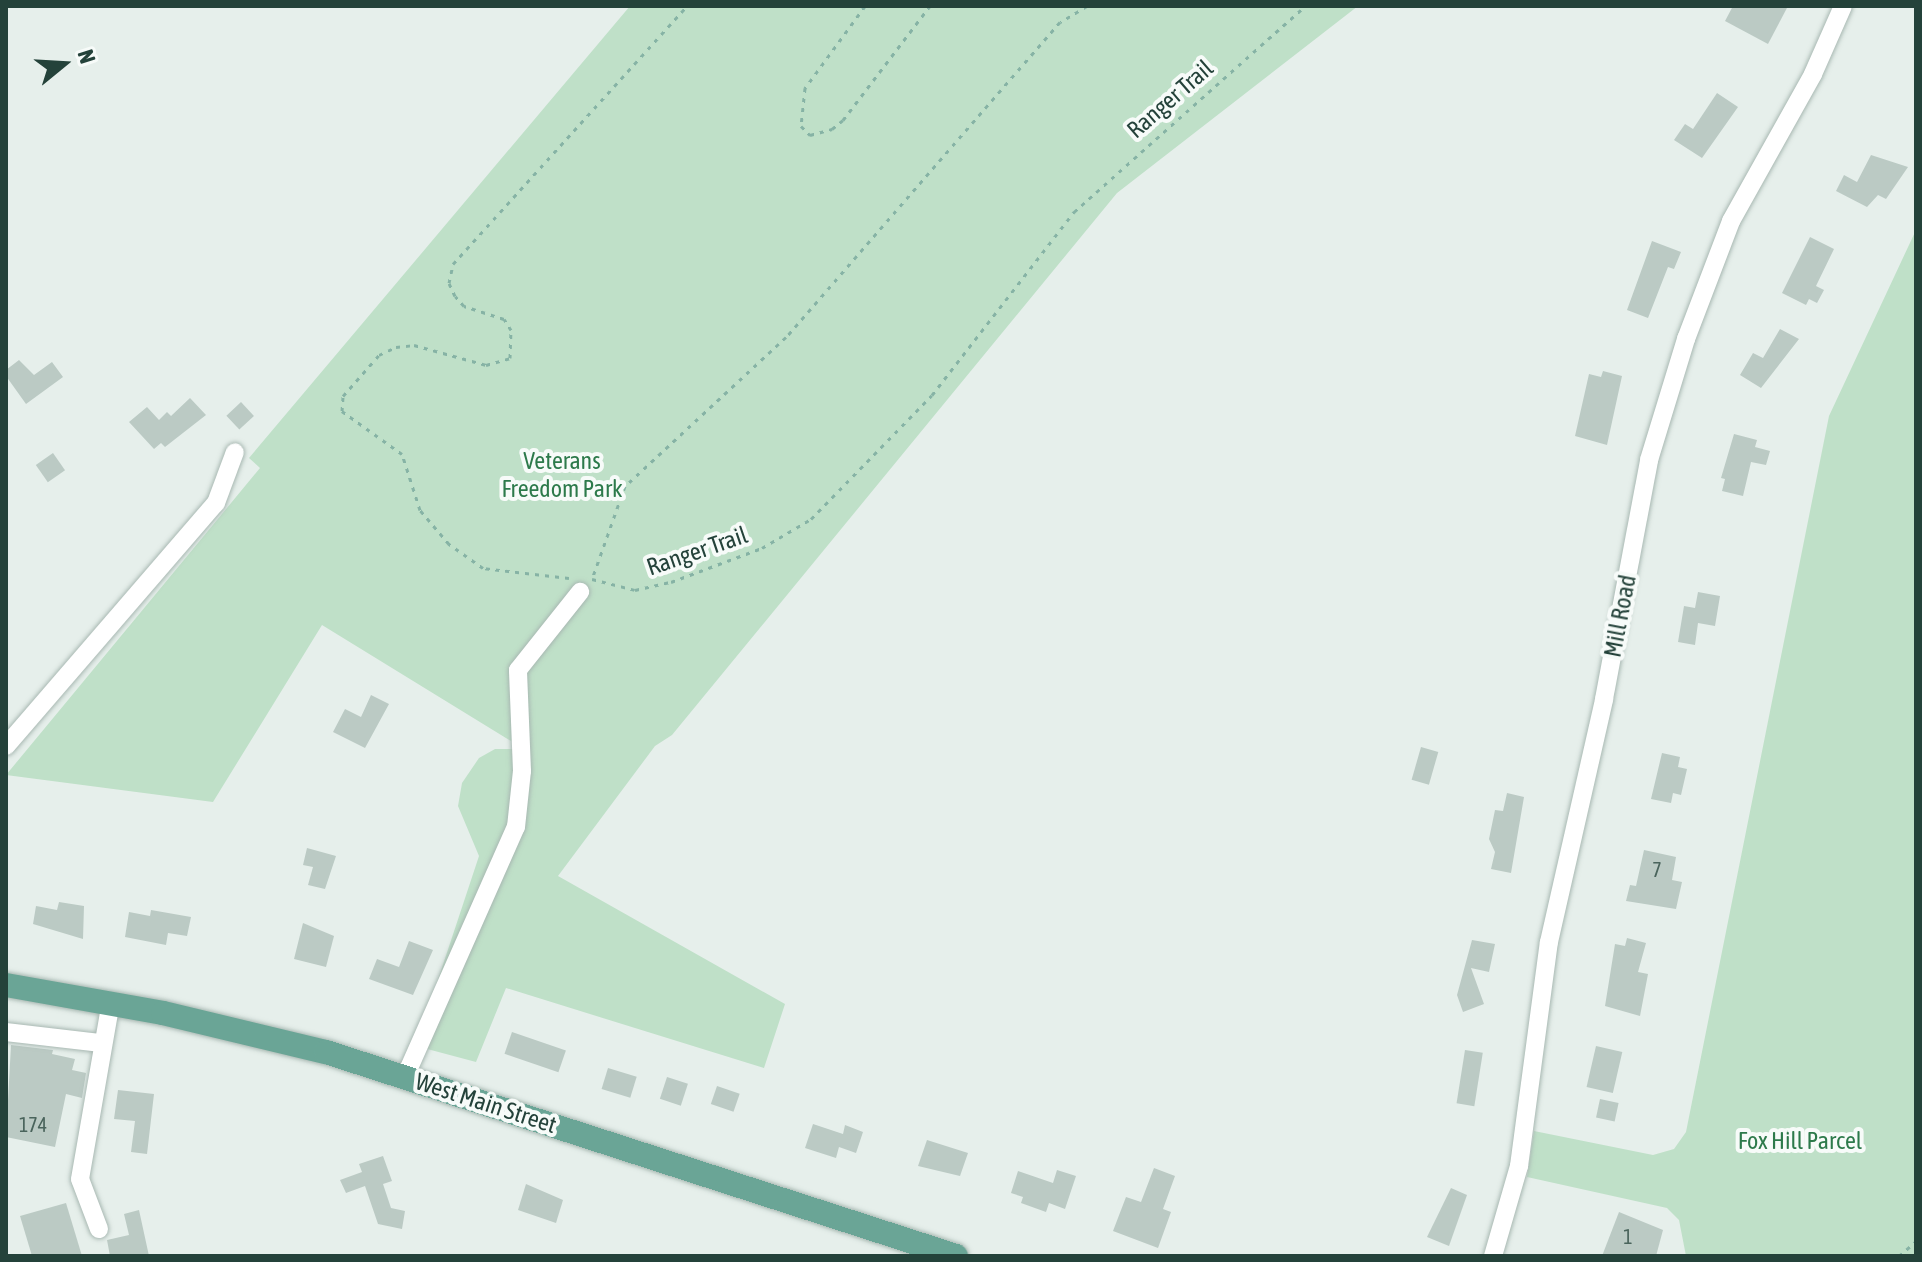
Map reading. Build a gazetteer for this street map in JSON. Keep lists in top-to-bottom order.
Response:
{
  "streets": {
    "main road": ["West Main Street"],
    "street": ["Mill Road"],
    "path": ["Ranger Trail"]
  },
  "parks": ["Veterans Freedom Park", "Fox Hill Parcel"],
  "house_numbers": ["7", "174", "1"],
  "north": "right"
}
